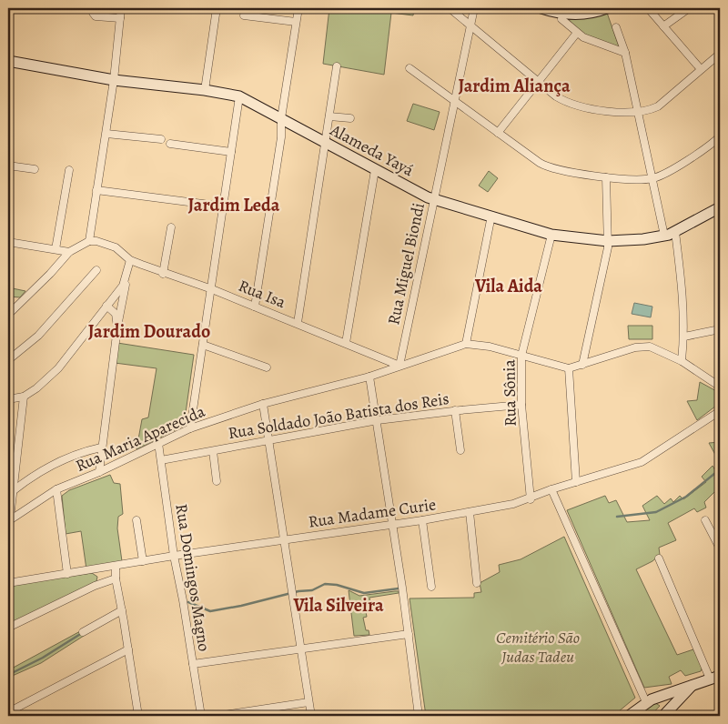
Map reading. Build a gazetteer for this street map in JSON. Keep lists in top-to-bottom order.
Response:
{
  "streets": {
    "street": [
      "Alameda Yayá",
      "Rua Miguel Biondi",
      "Rua Isa",
      "Rua Sônia",
      "Rua Soldado João Batista dos Reis",
      "Rua Maria Aparecida",
      "Rua Madame Curie",
      "Rua Domingos Magno"
    ]
  },
  "crossings": [
    ["Alameda Yayá", "Rua Miguel Biondi"],
    ["Alameda Yayá", "Rua Sônia"],
    ["Rua Miguel Biondi", "Rua Isa"],
    ["Rua Miguel Biondi", "Rua Maria Aparecida"],
    ["Rua Isa", "Rua Maria Aparecida"],
    ["Rua Sônia", "Rua Soldado João Batista dos Reis"],
    ["Rua Sônia", "Rua Madame Curie"],
    ["Rua Soldado João Batista dos Reis", "Rua Domingos Magno"],
    ["Rua Maria Aparecida", "Rua Domingos Magno"],
    ["Rua Madame Curie", "Rua Domingos Magno"]
  ],
  "districts": [
    "Jardim Aliança",
    "Jardim Leda",
    "Vila Aida",
    "Jardim Dourado",
    "Vila Silveira"
  ],
  "parks": ["Cemitério São Judas Tadeu"]
}
